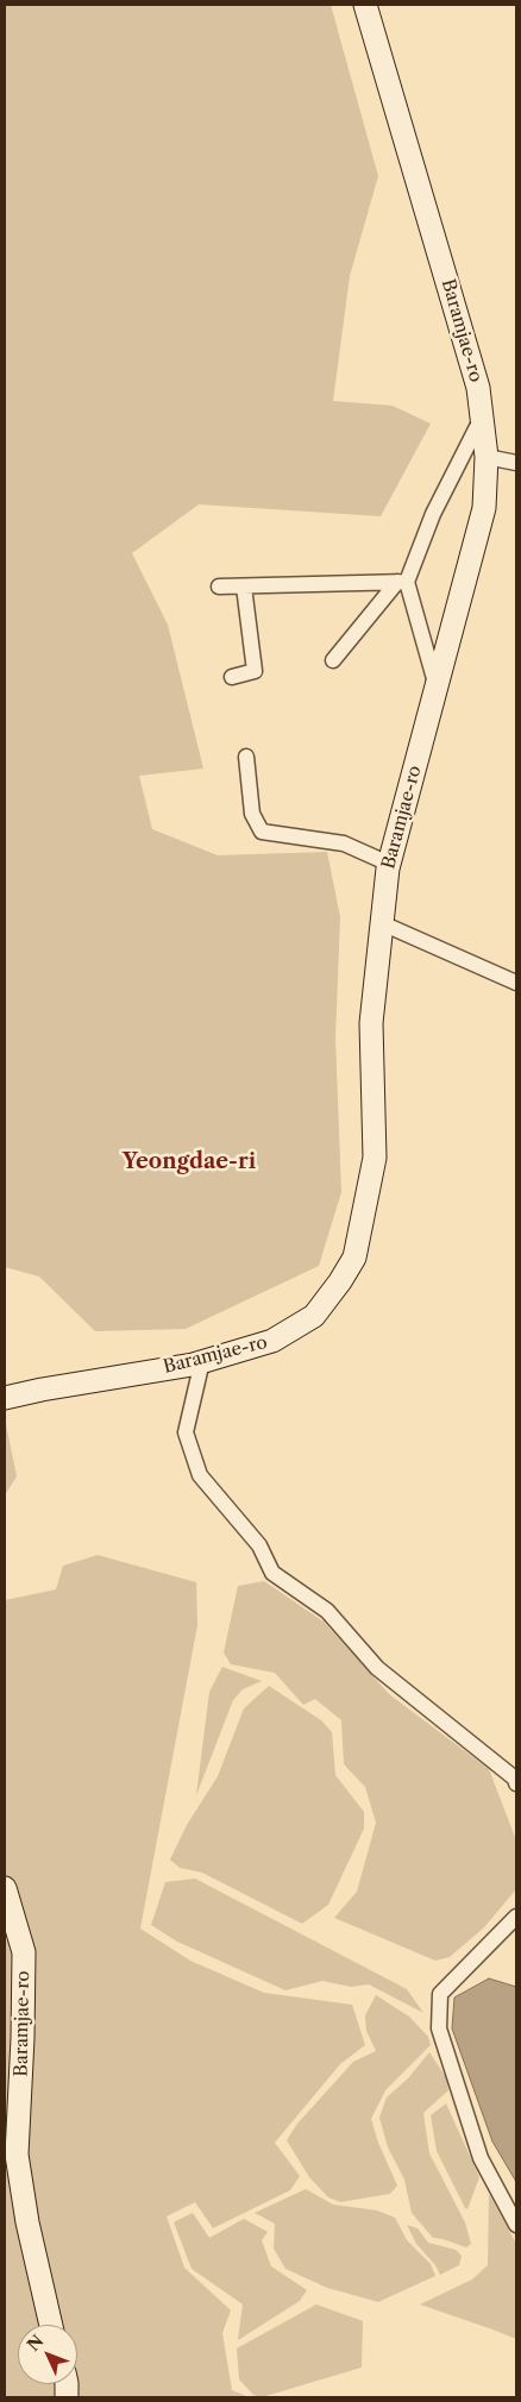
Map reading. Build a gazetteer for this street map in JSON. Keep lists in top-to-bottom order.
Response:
{
  "streets": {
    "street": ["Baramjae-ro"]
  },
  "districts": ["Yeongdae-ri"],
  "north": "top left"
}
